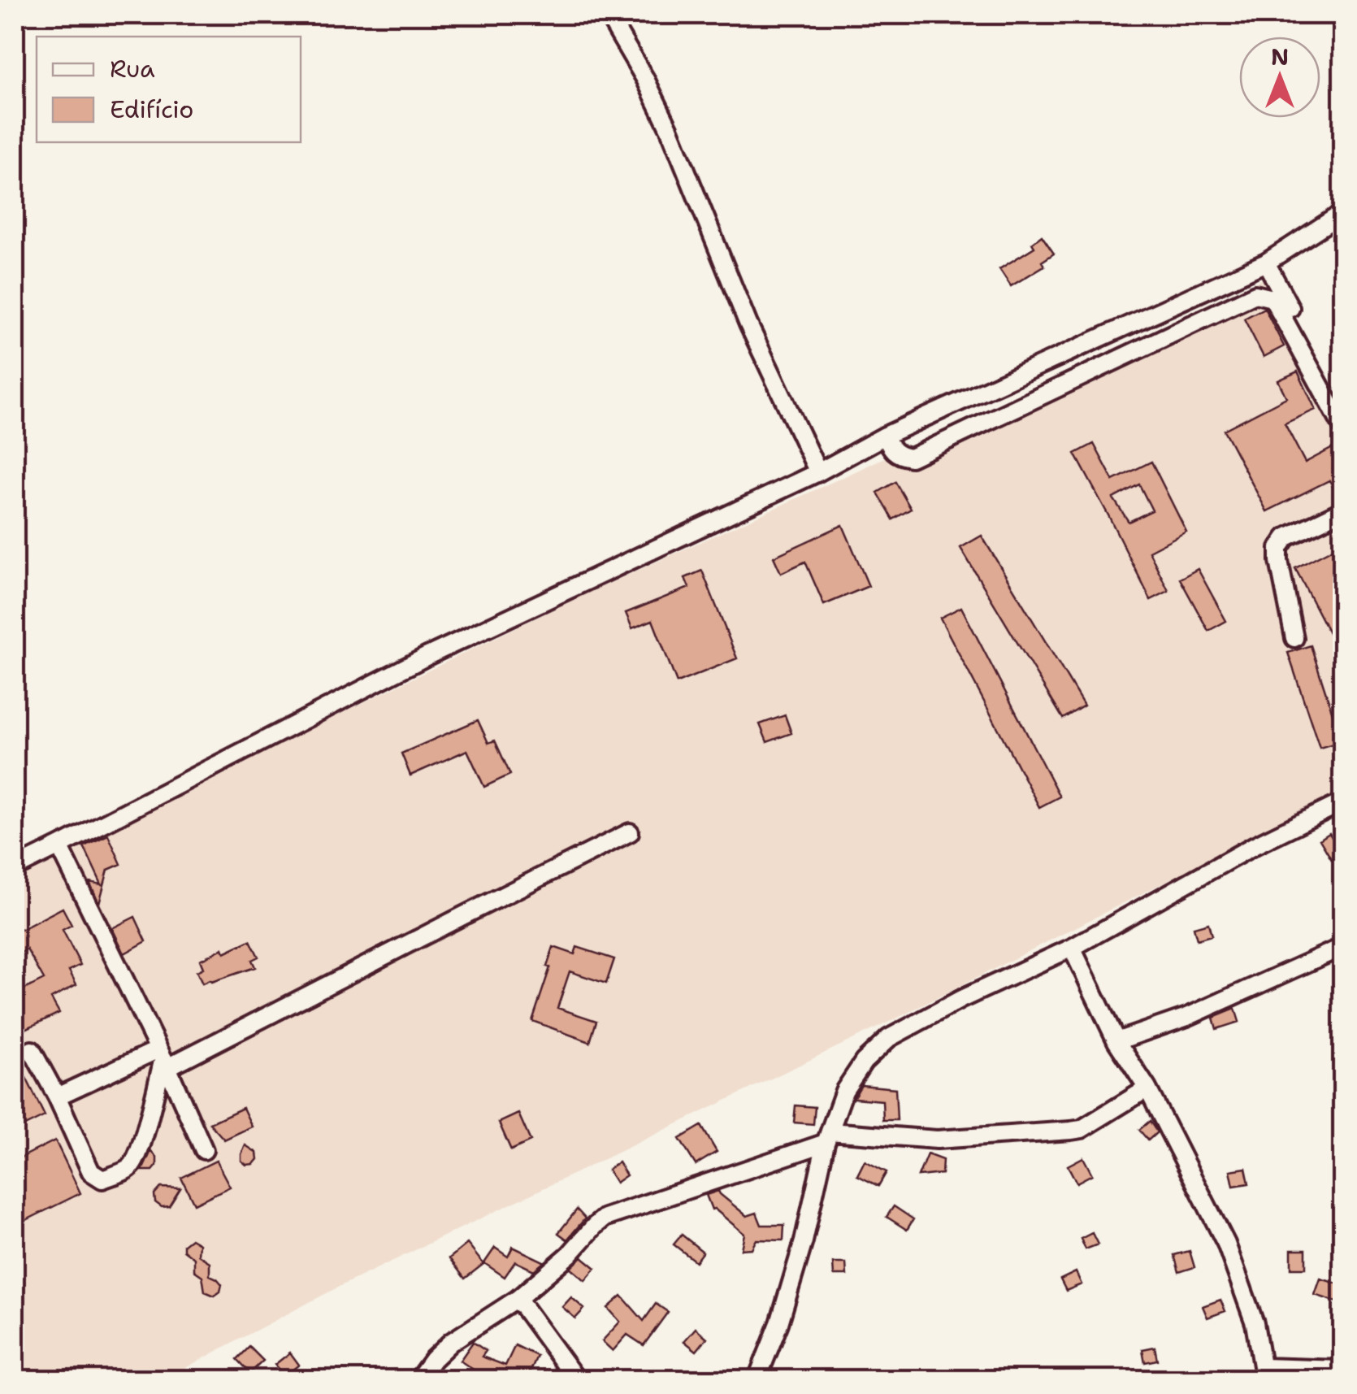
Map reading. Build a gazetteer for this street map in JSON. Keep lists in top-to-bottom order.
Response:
{
  "legend": ["Rua", "Edifício"],
  "north": "top"
}
